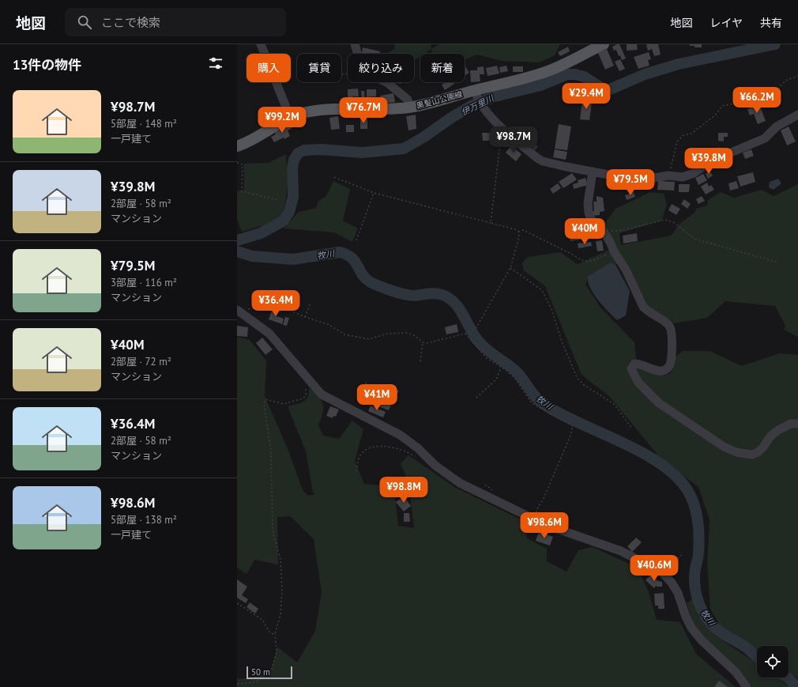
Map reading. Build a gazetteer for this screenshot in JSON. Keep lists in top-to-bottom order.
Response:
{
  "streets": {
    "main road": ["黒髪山公園線"]
  },
  "water": ["伊万里川", "牧川"],
  "scale_bar": "50 m",
  "page": {
    "header": "地図",
    "search": "ここで検索",
    "nav": ["地図", "レイヤ", "共有"],
    "heading": "13件の物件",
    "chip": [
      "購入",
      "賃貸",
      "絞り込み",
      "新着"
    ],
    "list": [
      {
        "name": "¥98.7M",
        "note": "5部屋 · 148 m² · 一戸建て"
      },
      {
        "name": "¥39.8M",
        "note": "2部屋 · 58 m² · マンション"
      },
      {
        "name": "¥79.5M",
        "note": "3部屋 · 116 m² · マンション"
      },
      {
        "name": "¥40M",
        "note": "2部屋 · 72 m² · マンション"
      },
      {
        "name": "¥36.4M",
        "note": "2部屋 · 58 m² · マンション"
      },
      {
        "name": "¥98.6M",
        "note": "5部屋 · 138 m² · 一戸建て"
      }
    ],
    "price": [
      "¥29.4M",
      "¥66.2M",
      "¥76.7M",
      "¥99.2M",
      "¥98.7M",
      "¥39.8M",
      "¥79.5M",
      "¥40M",
      "¥36.4M",
      "¥41M",
      "¥98.8M",
      "¥98.6M",
      "¥40.6M"
    ],
    "scale": "50 m"
  }
}
